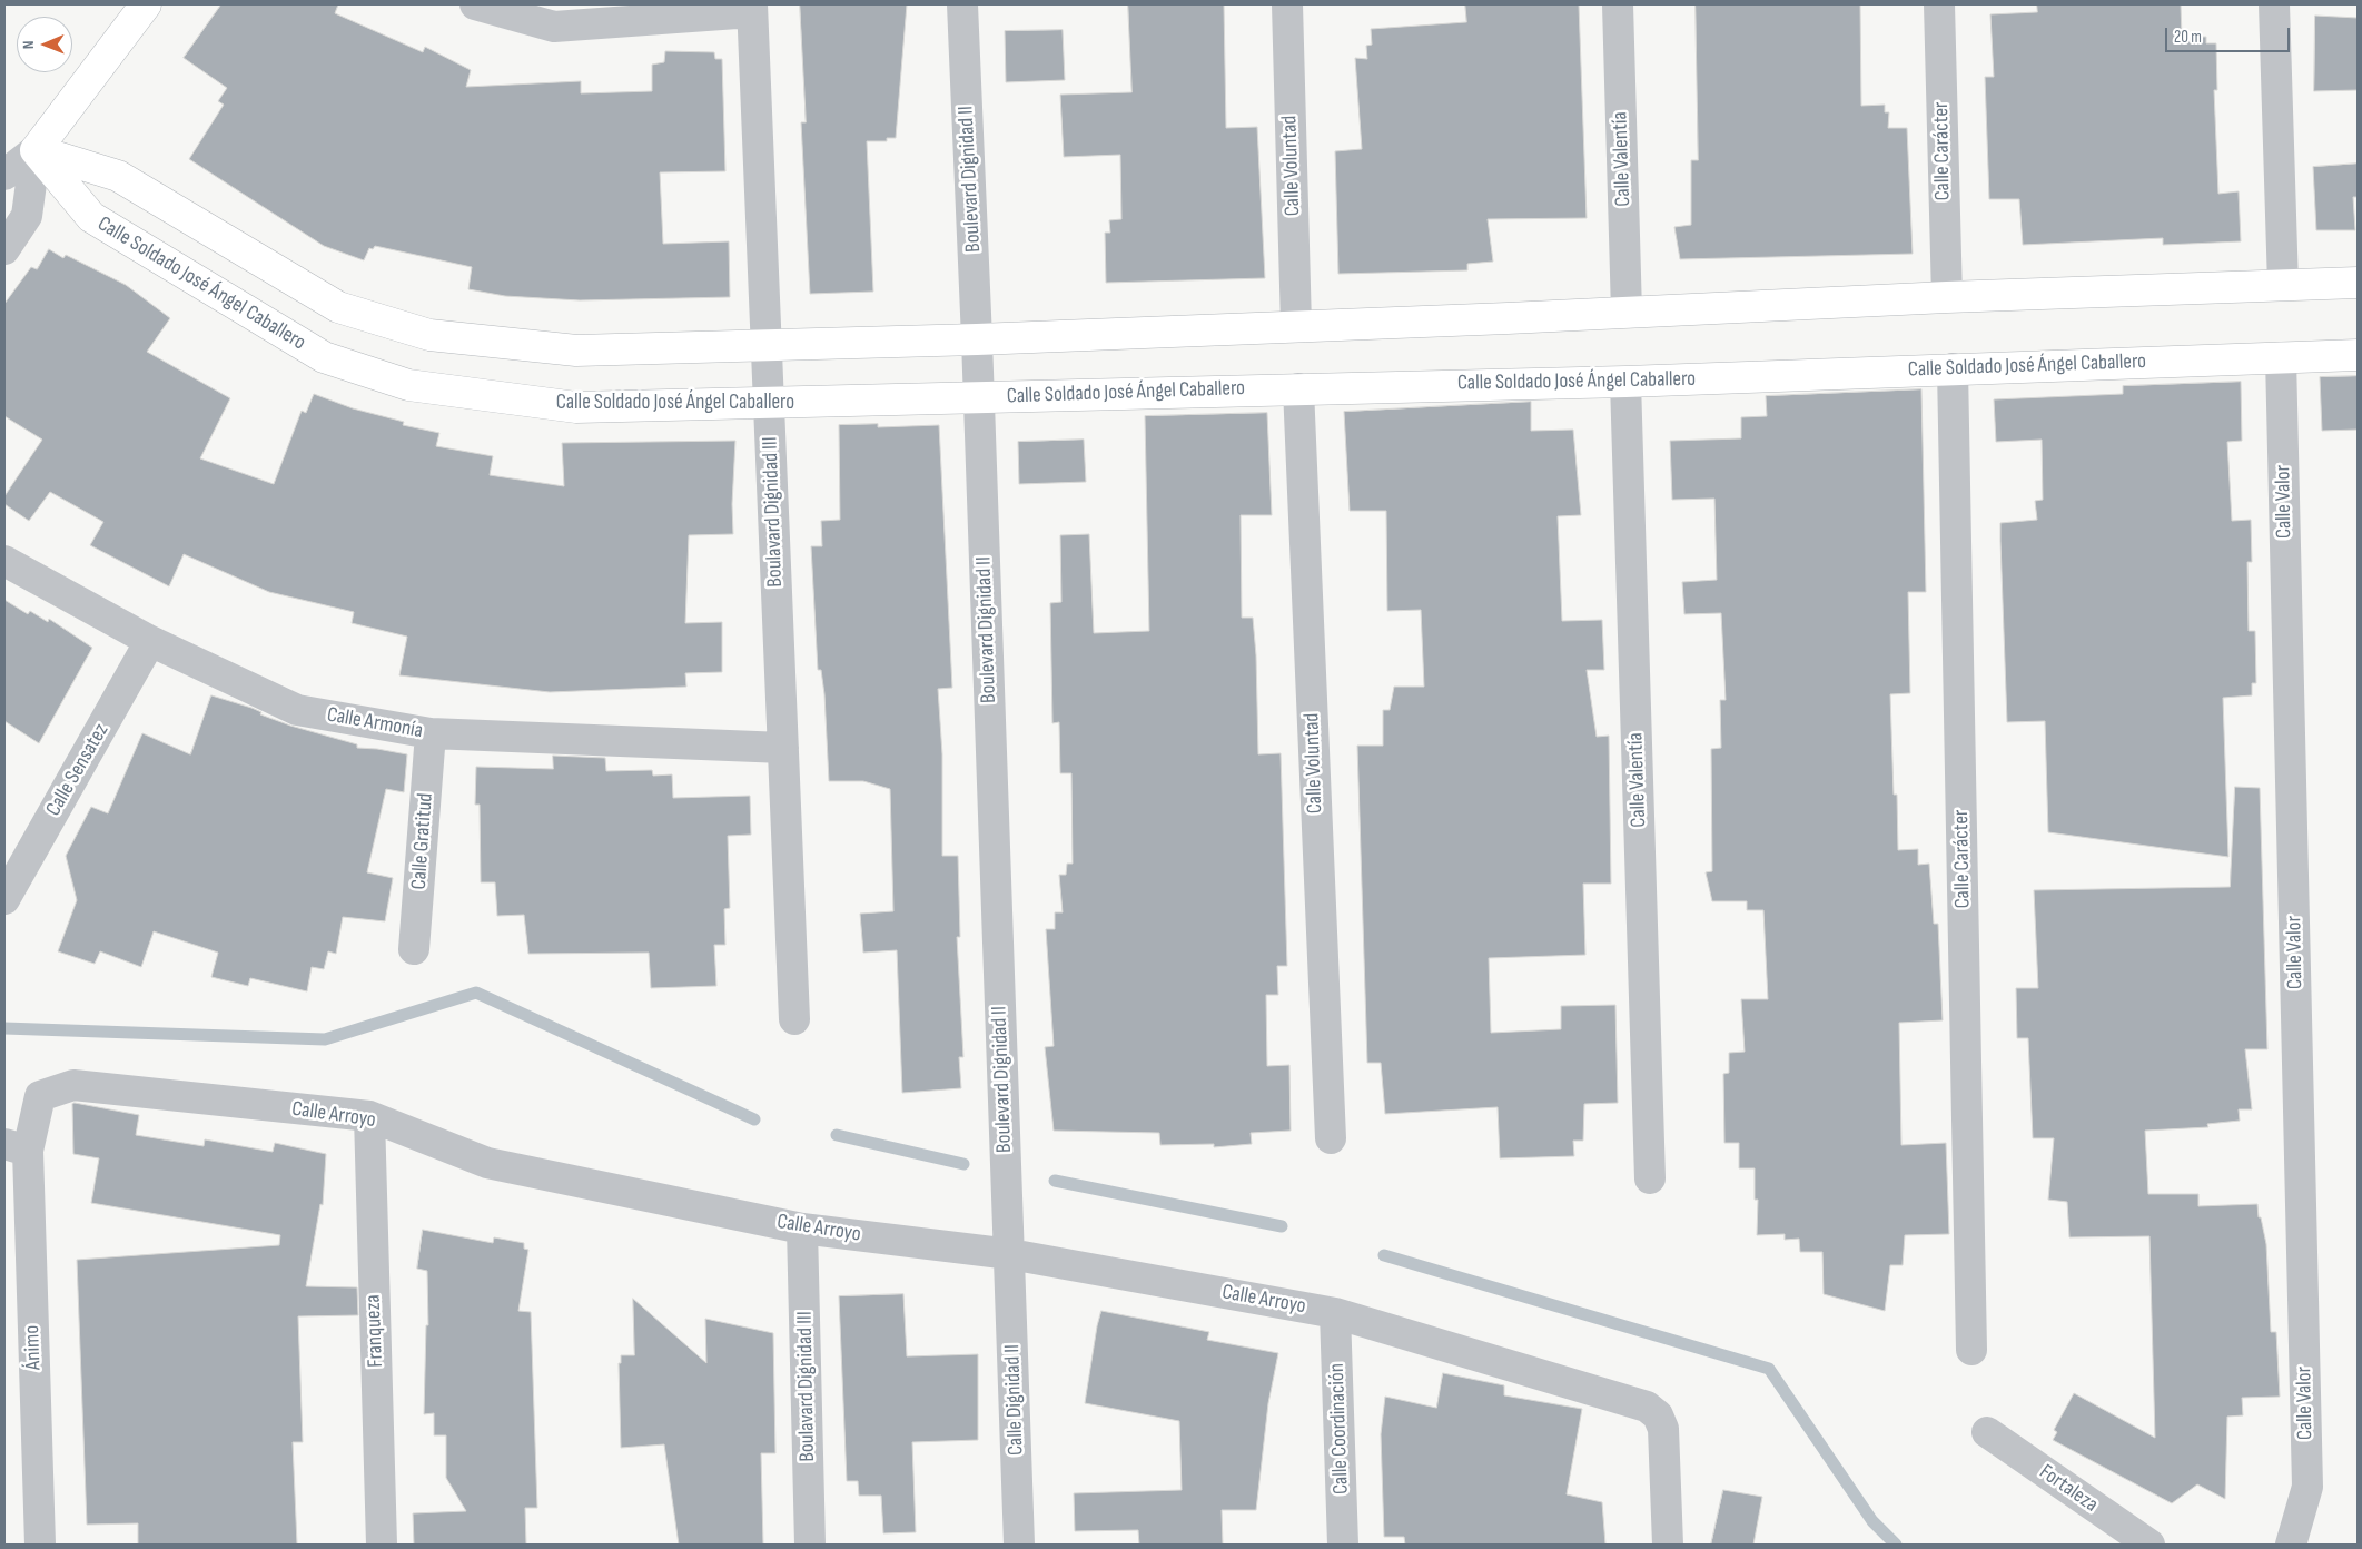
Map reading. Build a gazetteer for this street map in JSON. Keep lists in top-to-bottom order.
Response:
{
  "streets": {
    "street": [
      "Calle Carácter",
      "Calle Valentía",
      "Calle Voluntad",
      "Boulevard Dignidad II",
      "Calle Soldado José Ángel Caballero",
      "Calle Valor",
      "Boulavard Dignidad III",
      "Calle Armonía",
      "Calle Sensatez",
      "Calle Gratitud",
      "Calle Arroyo",
      "Franqueza",
      "Ánimo",
      "Calle Dignidad II",
      "Calle Coordinación",
      "Fortaleza"
    ]
  },
  "crossings": [
    ["Calle Carácter", "Calle Soldado José Ángel Caballero"],
    ["Calle Valentía", "Calle Soldado José Ángel Caballero"],
    ["Calle Voluntad", "Calle Soldado José Ángel Caballero"],
    ["Boulevard Dignidad II", "Calle Soldado José Ángel Caballero"],
    ["Boulevard Dignidad II", "Calle Arroyo"],
    ["Boulevard Dignidad II", "Calle Dignidad II"],
    ["Calle Soldado José Ángel Caballero", "Calle Valor"],
    ["Calle Soldado José Ángel Caballero", "Boulavard Dignidad III"],
    ["Boulavard Dignidad III", "Calle Armonía"],
    ["Boulavard Dignidad III", "Calle Arroyo"],
    ["Calle Armonía", "Calle Sensatez"],
    ["Calle Armonía", "Calle Gratitud"],
    ["Calle Arroyo", "Franqueza"],
    ["Calle Arroyo", "Ánimo"],
    ["Calle Arroyo", "Calle Dignidad II"],
    ["Calle Arroyo", "Calle Coordinación"]
  ],
  "scale_bar": "20 m",
  "north": "left"
}
